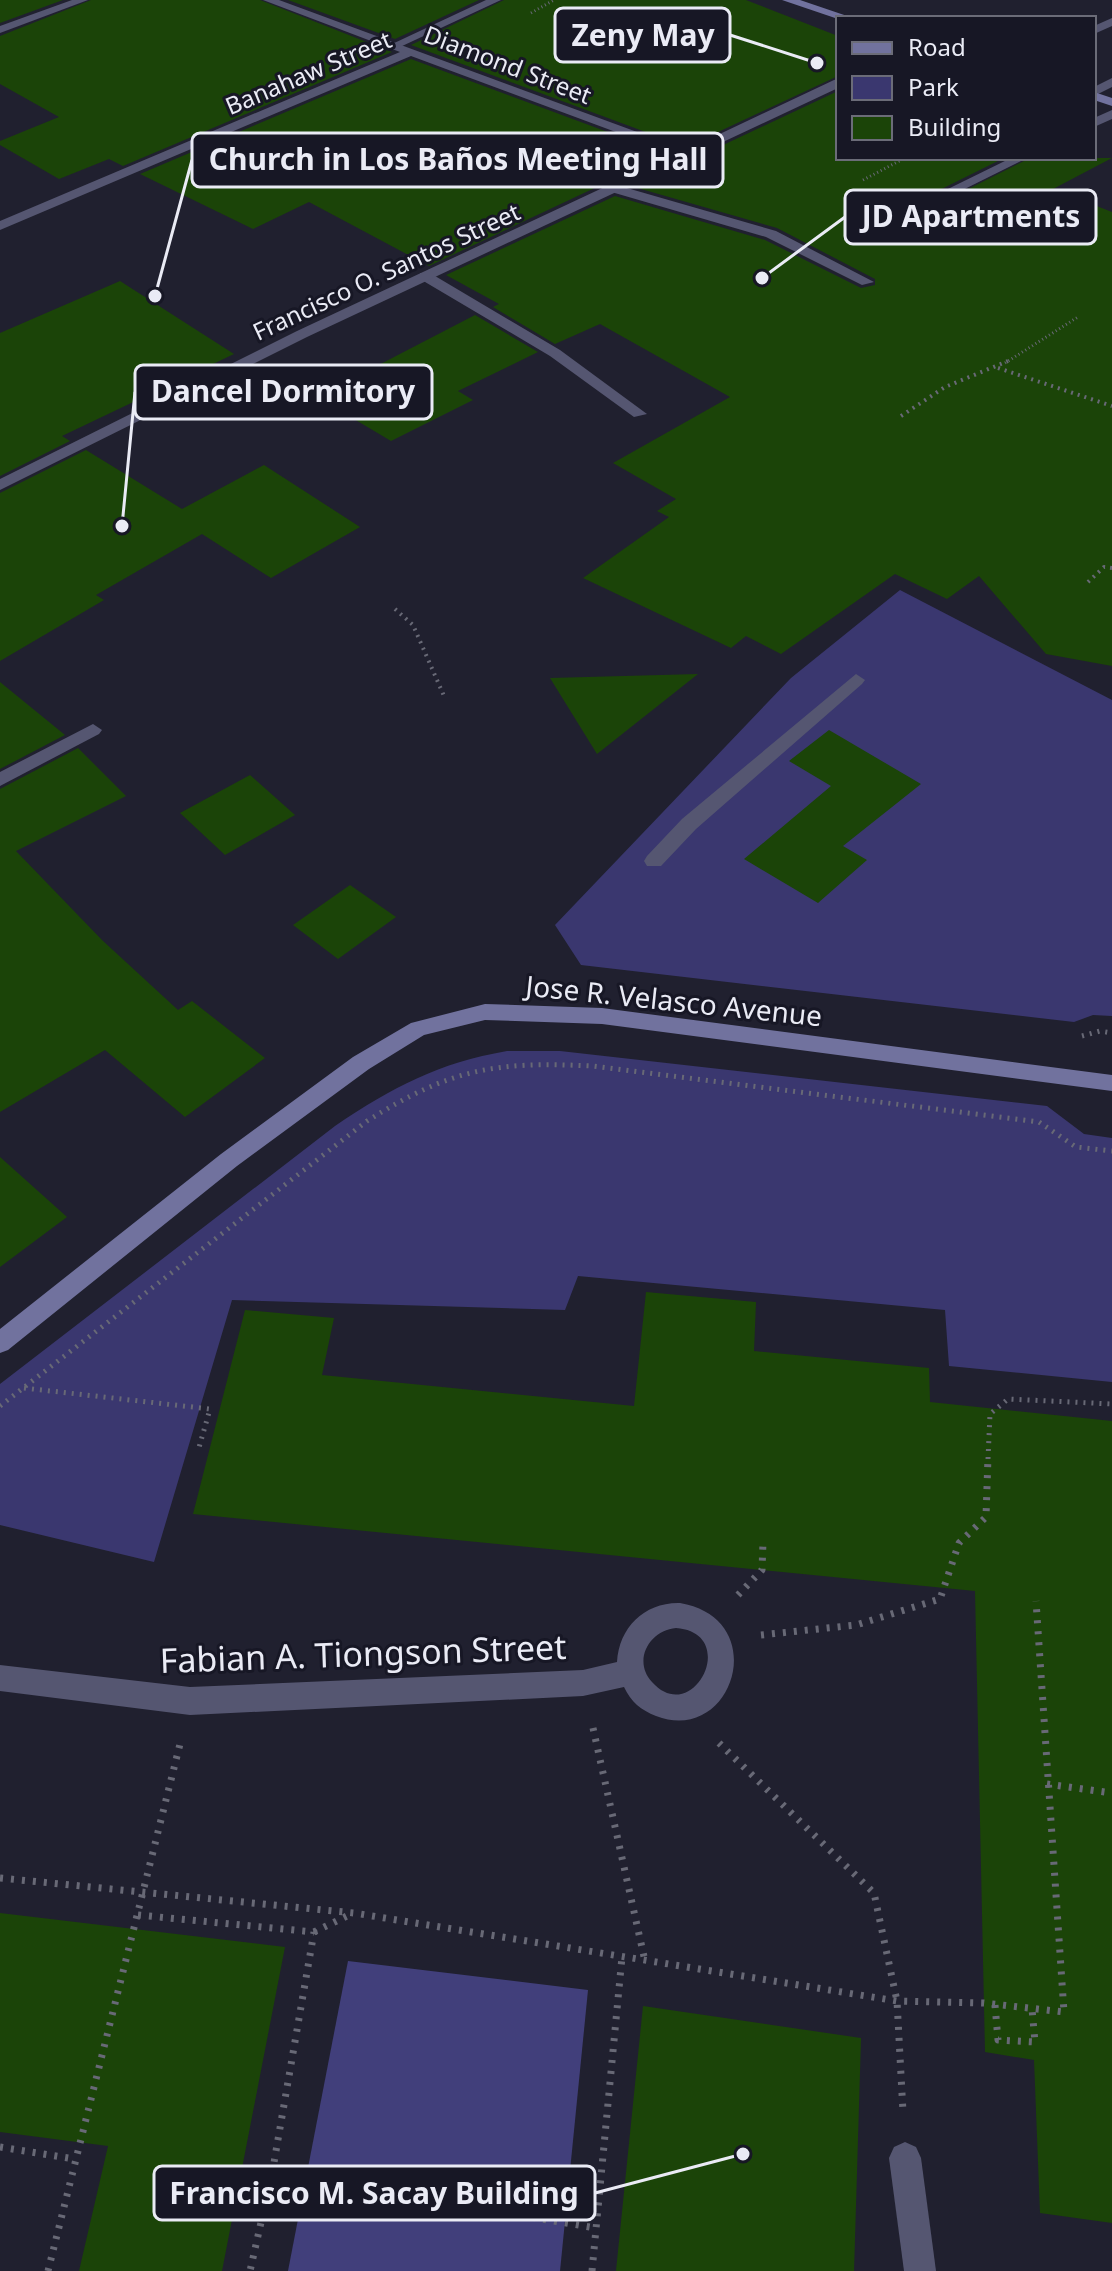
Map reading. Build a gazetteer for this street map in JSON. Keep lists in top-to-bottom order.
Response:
{
  "streets": {
    "main road": ["Jose R. Velasco Avenue"],
    "street": [
      "Diamond Street",
      "Banahaw Street",
      "Francisco O. Santos Street",
      "Fabian A. Tiongson Street"
    ]
  },
  "crossings": [
    ["Diamond Street", "Banahaw Street"],
    ["Diamond Street", "Francisco O. Santos Street"]
  ],
  "places": [
    "Zeny May",
    "JD Apartments",
    "Church in Los Baños Meeting Hall",
    "Dancel Dormitory",
    "Francisco M. Sacay Building"
  ],
  "legend": ["Road", "Park", "Building"]
}
